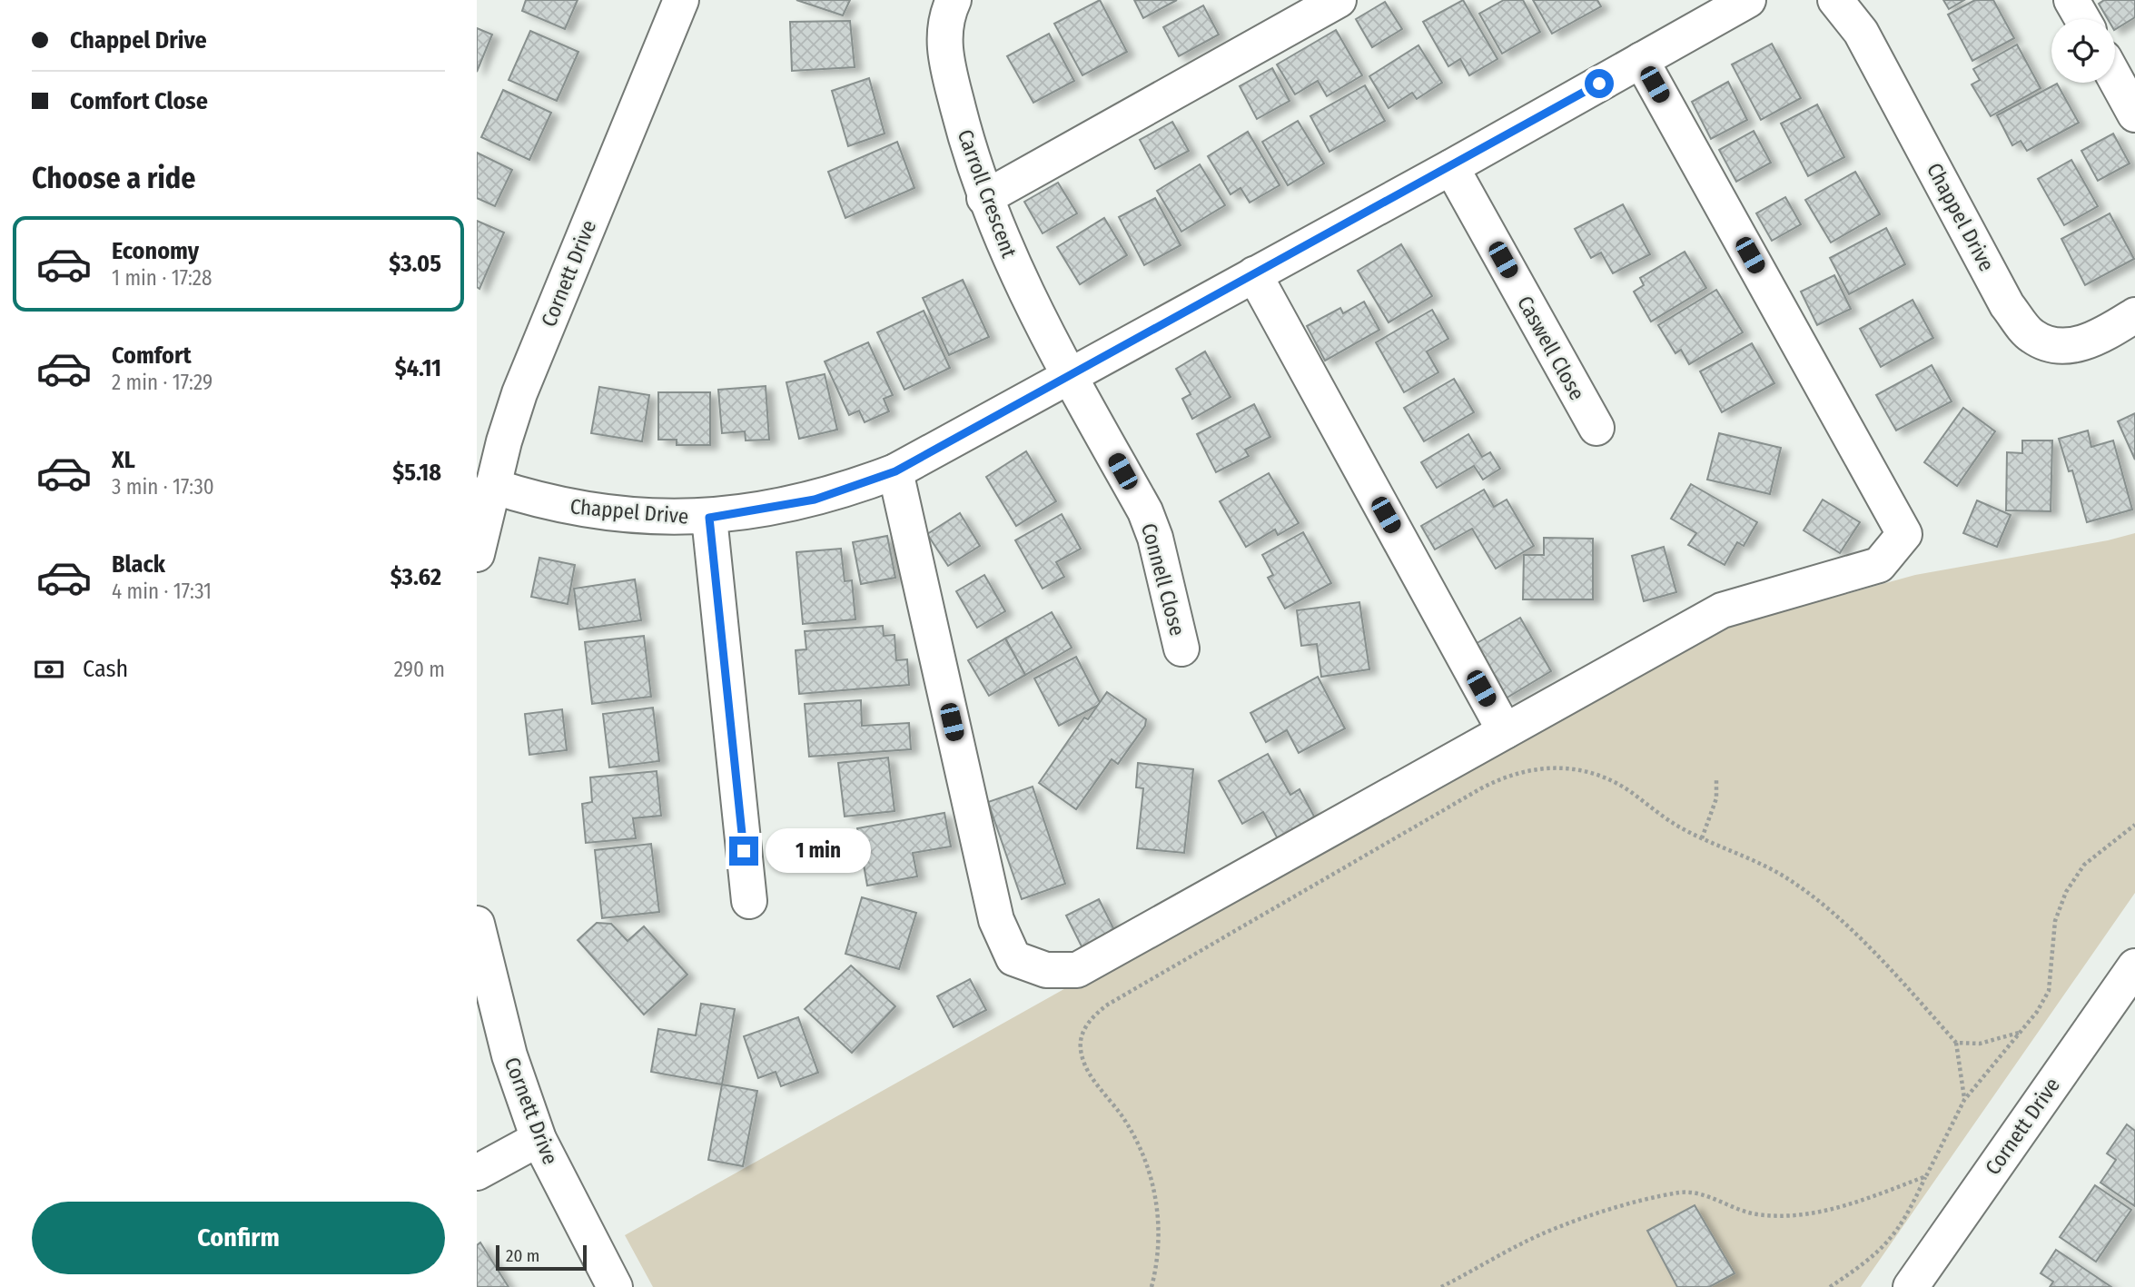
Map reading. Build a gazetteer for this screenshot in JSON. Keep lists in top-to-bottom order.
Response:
{
  "streets": {
    "street": [
      "Carroll Crescent",
      "Chappel Drive",
      "Cornett Drive",
      "Caswell Close",
      "Connell Close"
    ]
  },
  "crossings": [
    ["Carroll Crescent", "Chappel Drive"],
    ["Carroll Crescent", "Connell Close"],
    ["Chappel Drive", "Cornett Drive"],
    ["Chappel Drive", "Caswell Close"],
    ["Chappel Drive", "Connell Close"]
  ],
  "scale_bar": "20 m",
  "page": {
    "banner": ["Chappel Drive", "Comfort Close"],
    "heading": "Choose a ride",
    "list": [
      {
        "name": "Economy",
        "note": "1 min · 17:28",
        "value": "$3.05"
      },
      {
        "name": "Comfort",
        "note": "2 min · 17:29",
        "value": "$4.11"
      },
      {
        "name": "XL",
        "note": "3 min · 17:30",
        "value": "$5.18"
      },
      {
        "name": "Black",
        "note": "4 min · 17:31",
        "value": "$3.62"
      }
    ],
    "pay": ["Cash", "290 m"],
    "bubble": "1 min",
    "buttons": "Confirm",
    "scale": "20 m"
  }
}
